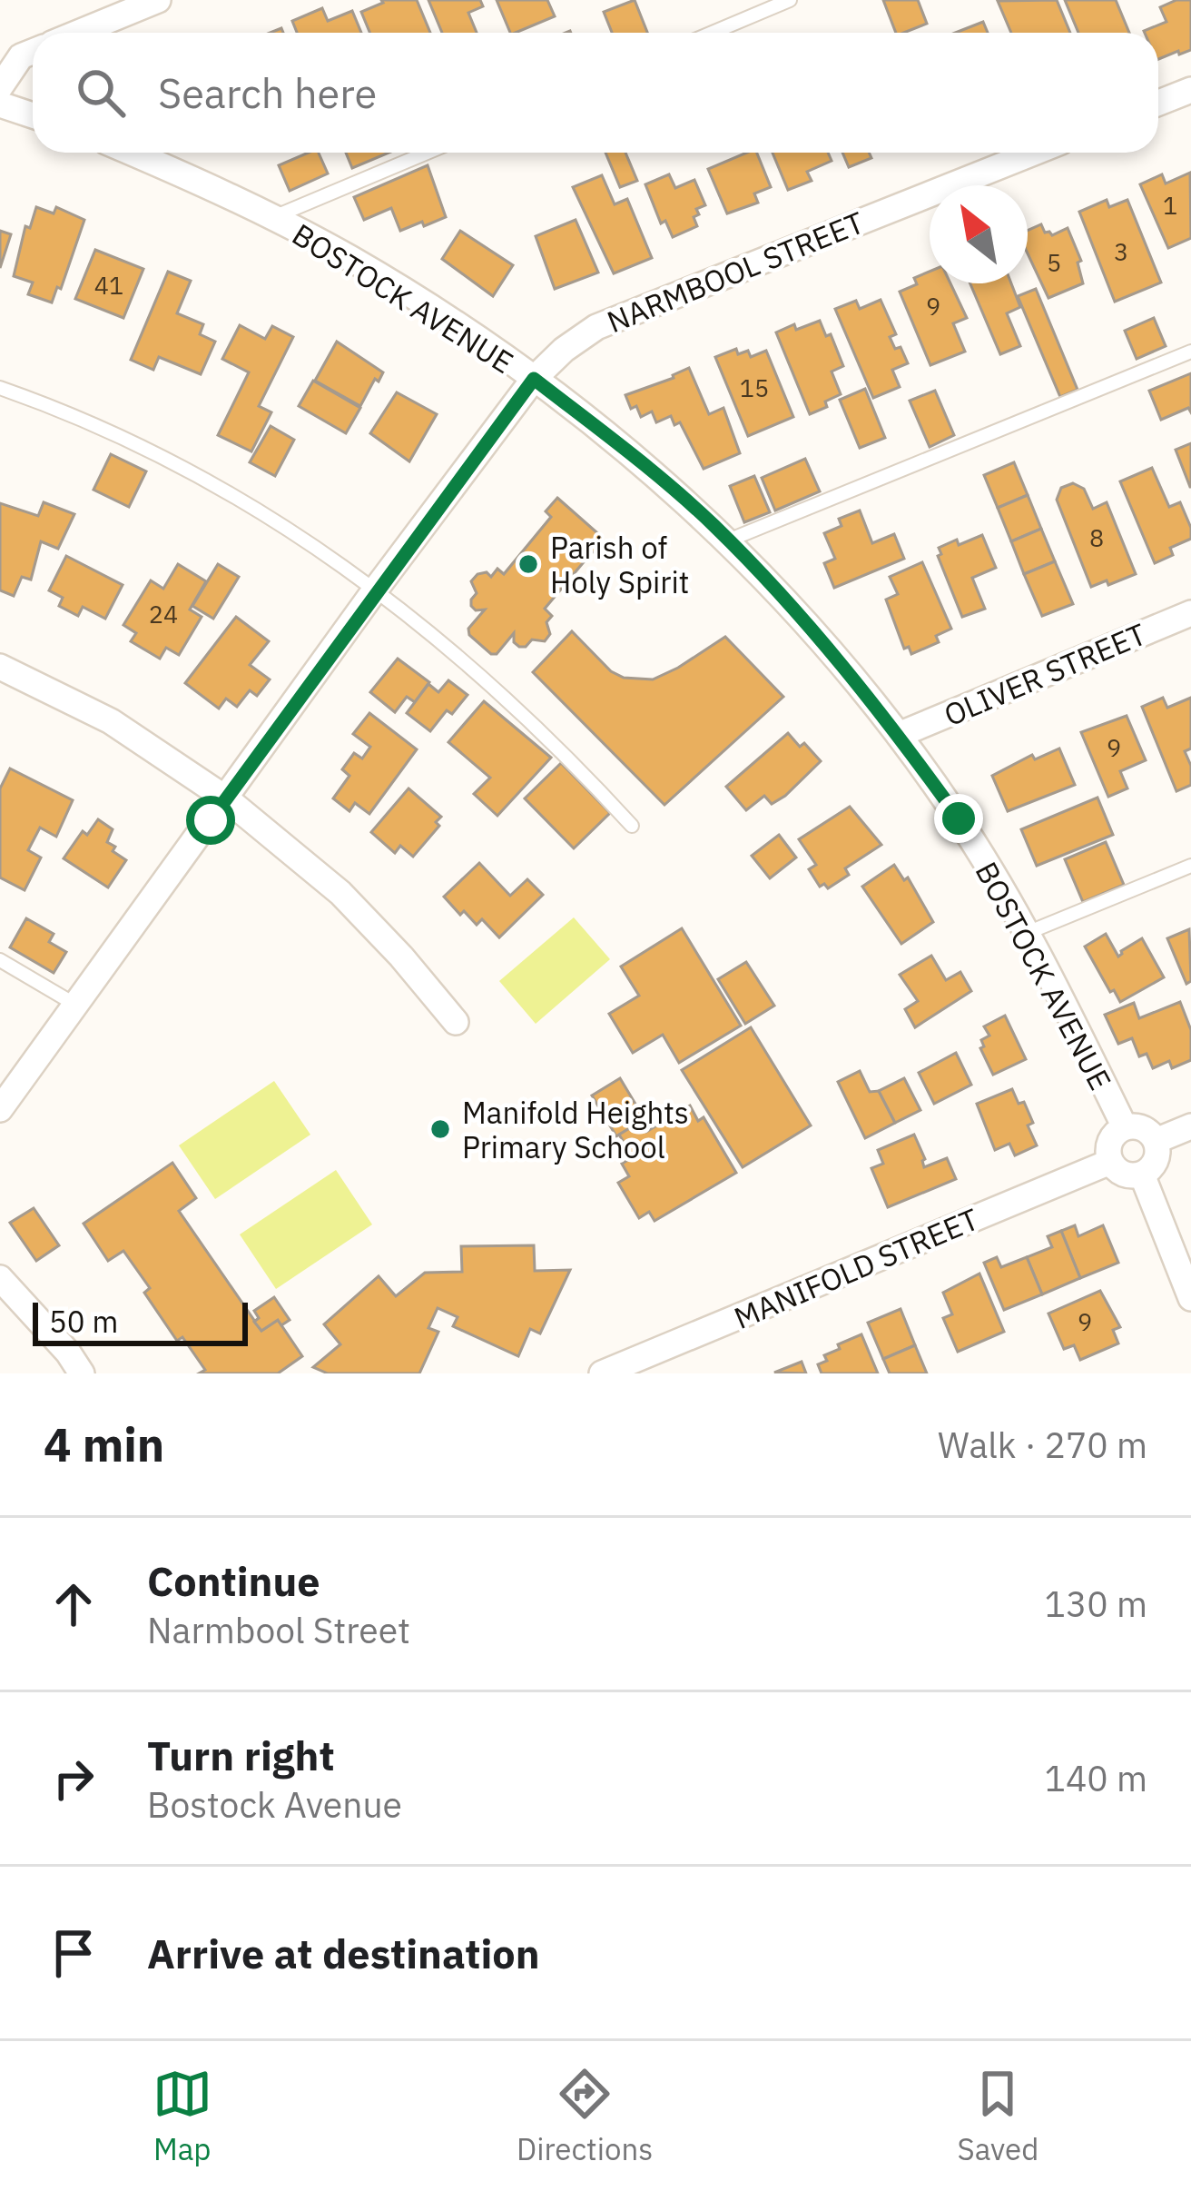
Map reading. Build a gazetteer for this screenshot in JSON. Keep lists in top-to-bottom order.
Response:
{
  "streets": {
    "street": [
      "NARMBOOL STREET",
      "BOSTOCK AVENUE",
      "OLIVER STREET",
      "MANIFOLD STREET"
    ]
  },
  "crossings": [
    ["NARMBOOL STREET", "BOSTOCK AVENUE"],
    ["BOSTOCK AVENUE", "OLIVER STREET"],
    ["BOSTOCK AVENUE", "MANIFOLD STREET"]
  ],
  "places": ["Parish of Holy Spirit", "Manifold Heights Primary School"],
  "house_numbers": [
    "1",
    "3",
    "5",
    "41",
    "9",
    "15",
    "8",
    "24",
    "9",
    "9"
  ],
  "scale_bar": "50 m",
  "north": "top left",
  "page": {
    "search": "Search here",
    "scale": "50 m",
    "heading": ["4 min", "Walk · 270 m"],
    "list": [
      ["Continue", "Narmbool Street", "130 m"],
      ["Turn right", "Bostock Avenue", "140 m"],
      "Arrive at destination"
    ],
    "nav": ["Map", "Directions", "Saved"]
  }
}
